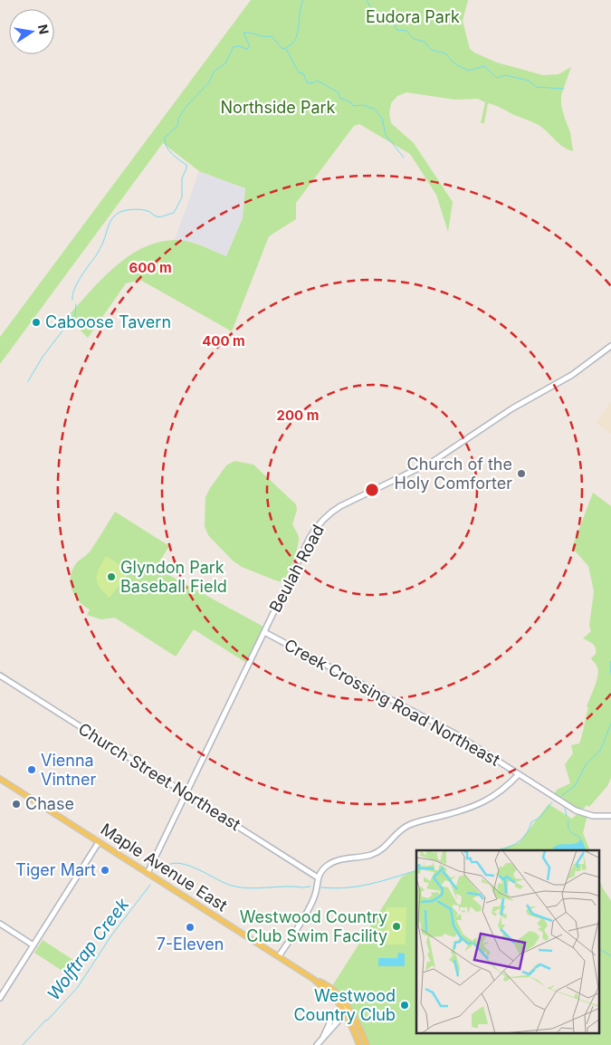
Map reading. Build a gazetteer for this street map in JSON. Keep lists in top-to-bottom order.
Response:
{
  "streets": {
    "main road": ["Maple Avenue East"],
    "street": ["Beulah Road", "Creek Crossing Road Northeast", "Church Street Northeast"]
  },
  "crossings": [
    ["Beulah Road", "Creek Crossing Road Northeast"],
    ["Beulah Road", "Church Street Northeast"],
    ["Beulah Road", "Maple Avenue East"]
  ],
  "water": ["Wolftrap Creek"],
  "parks": ["Eudora Park", "Northside Park"],
  "places": [
    "Caboose Tavern",
    "Church of the Holy Comforter",
    "Glyndon Park Baseball Field",
    "Vienna Vintner",
    "Chase",
    "Tiger Mart",
    "Westwood Country Club Swim Facility",
    "7-Eleven",
    "Westwood Country Club"
  ],
  "north": "right",
  "rings": ["600 m", "400 m", "200 m"]
}
